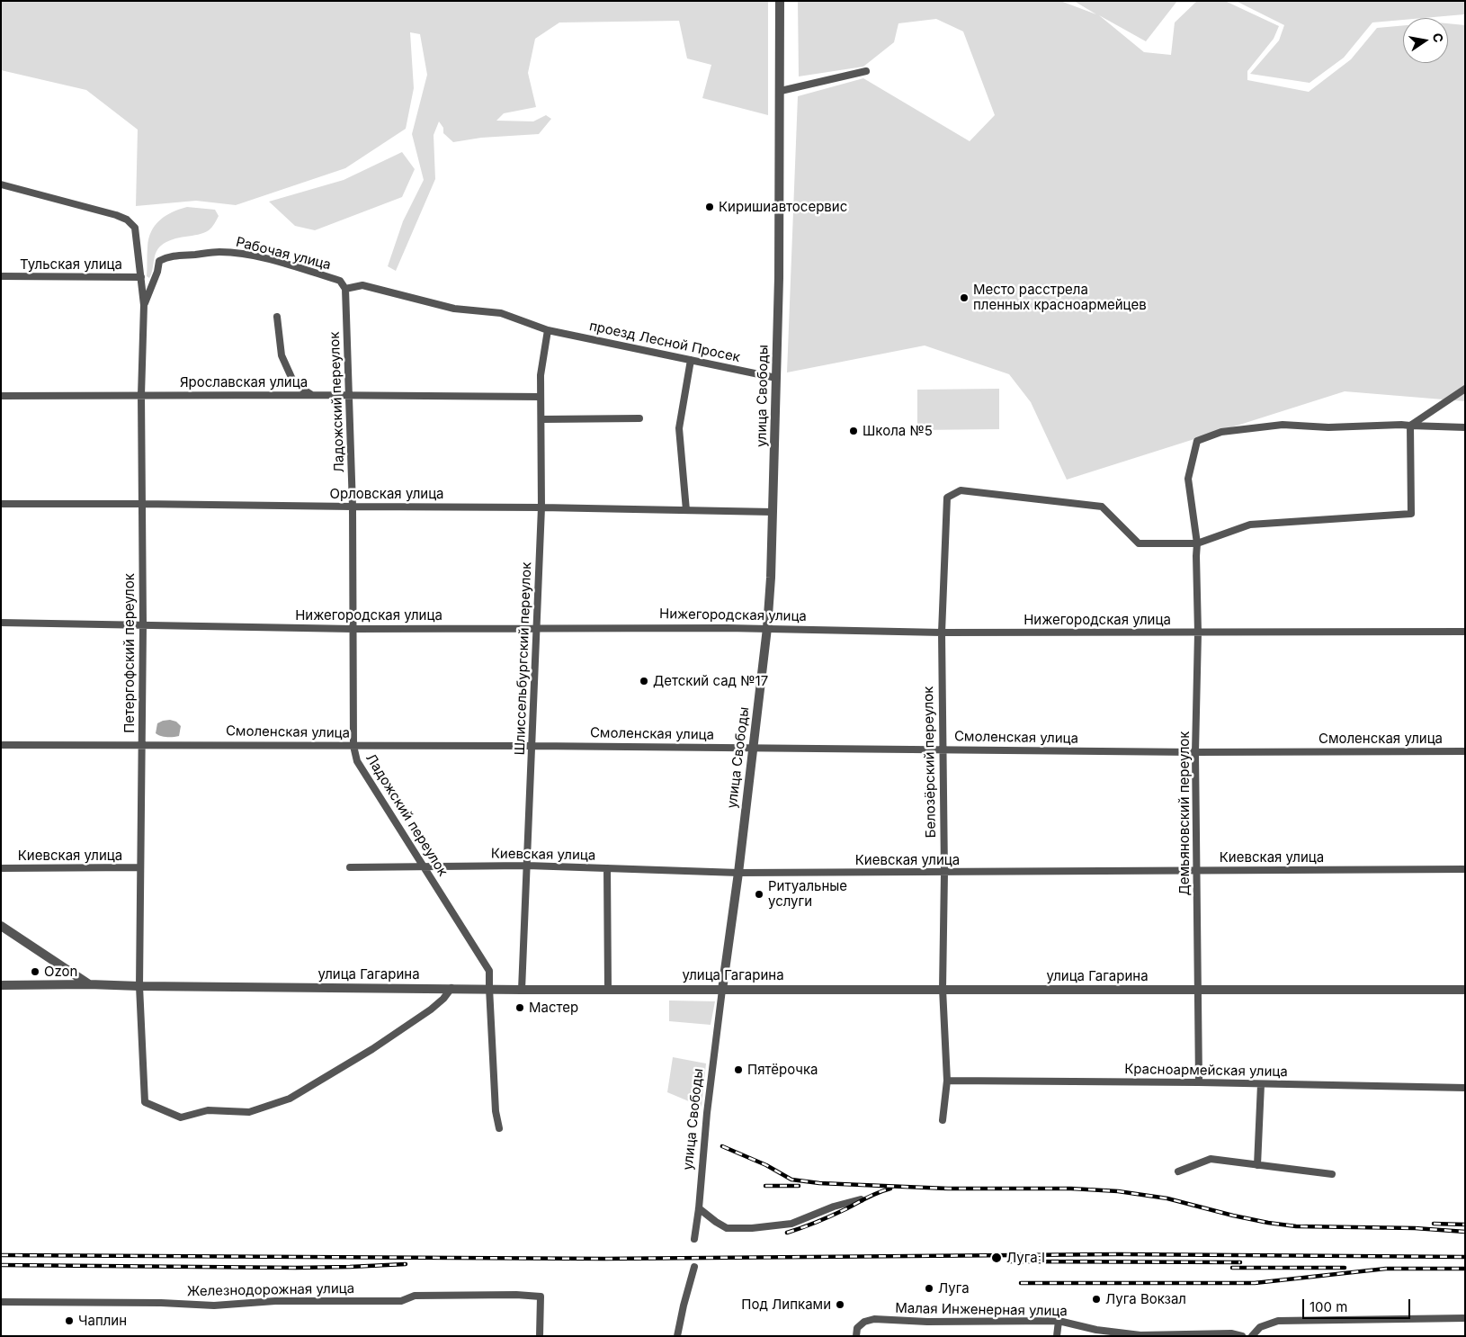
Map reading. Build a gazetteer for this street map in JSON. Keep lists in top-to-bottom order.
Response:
{
  "streets": {
    "street": [
      "Рабочая улица",
      "Тульская улица",
      "проезд Лесной Просек",
      "Ярославская улица",
      "улица Свободы",
      "Ладожский переулок",
      "Орловская улица",
      "Нижегородская улица",
      "Петергофский переулок",
      "Шлиссельбургский переулок",
      "Смоленская улица",
      "Белозёрский переулок",
      "Демьяновский переулок",
      "Киевская улица",
      "улица Гагарина",
      "Красноармейская улица",
      "Железнодорожная улица",
      "Малая Инженерная улица"
    ]
  },
  "crossings": [
    ["Рабочая улица", "Ладожский переулок"],
    ["Рабочая улица", "Петергофский переулок"],
    ["Тульская улица", "Петергофский переулок"],
    ["проезд Лесной Просек", "улица Свободы"],
    ["проезд Лесной Просек", "Шлиссельбургский переулок"],
    ["Ярославская улица", "Ладожский переулок"],
    ["Ярославская улица", "Петергофский переулок"],
    ["Ярославская улица", "Шлиссельбургский переулок"],
    ["улица Свободы", "Орловская улица"],
    ["улица Свободы", "Нижегородская улица"],
    ["улица Свободы", "Смоленская улица"],
    ["улица Свободы", "Киевская улица"],
    ["улица Свободы", "улица Гагарина"],
    ["Ладожский переулок", "Орловская улица"],
    ["Ладожский переулок", "Нижегородская улица"],
    ["Ладожский переулок", "Смоленская улица"],
    ["Ладожский переулок", "Киевская улица"],
    ["Ладожский переулок", "улица Гагарина"],
    ["Орловская улица", "Петергофский переулок"],
    ["Орловская улица", "Шлиссельбургский переулок"],
    ["Нижегородская улица", "Петергофский переулок"],
    ["Нижегородская улица", "Шлиссельбургский переулок"],
    ["Нижегородская улица", "Белозёрский переулок"],
    ["Нижегородская улица", "Демьяновский переулок"],
    ["Петергофский переулок", "Смоленская улица"],
    ["Петергофский переулок", "Киевская улица"],
    ["Петергофский переулок", "улица Гагарина"],
    ["Шлиссельбургский переулок", "Смоленская улица"],
    ["Шлиссельбургский переулок", "Киевская улица"],
    ["Шлиссельбургский переулок", "улица Гагарина"],
    ["Смоленская улица", "Белозёрский переулок"],
    ["Смоленская улица", "Демьяновский переулок"],
    ["Белозёрский переулок", "Демьяновский переулок"],
    ["Белозёрский переулок", "Киевская улица"],
    ["Белозёрский переулок", "улица Гагарина"],
    ["Белозёрский переулок", "Красноармейская улица"],
    ["Демьяновский переулок", "Киевская улица"],
    ["Демьяновский переулок", "улица Гагарина"],
    ["Демьяновский переулок", "Красноармейская улица"]
  ],
  "places": [
    "Киришиавтосервис",
    "Место расстрела пленных красноармейцев",
    "Школа №5",
    "Детский сад №17",
    "Ритуальные услуги",
    "Ozon",
    "Мастер",
    "Пятёрочка",
    "Луга I",
    "Луга",
    "Луга Вокзал",
    "Под Липками",
    "Чаплин"
  ],
  "scale_bar": "100 m",
  "north": "right"
}
